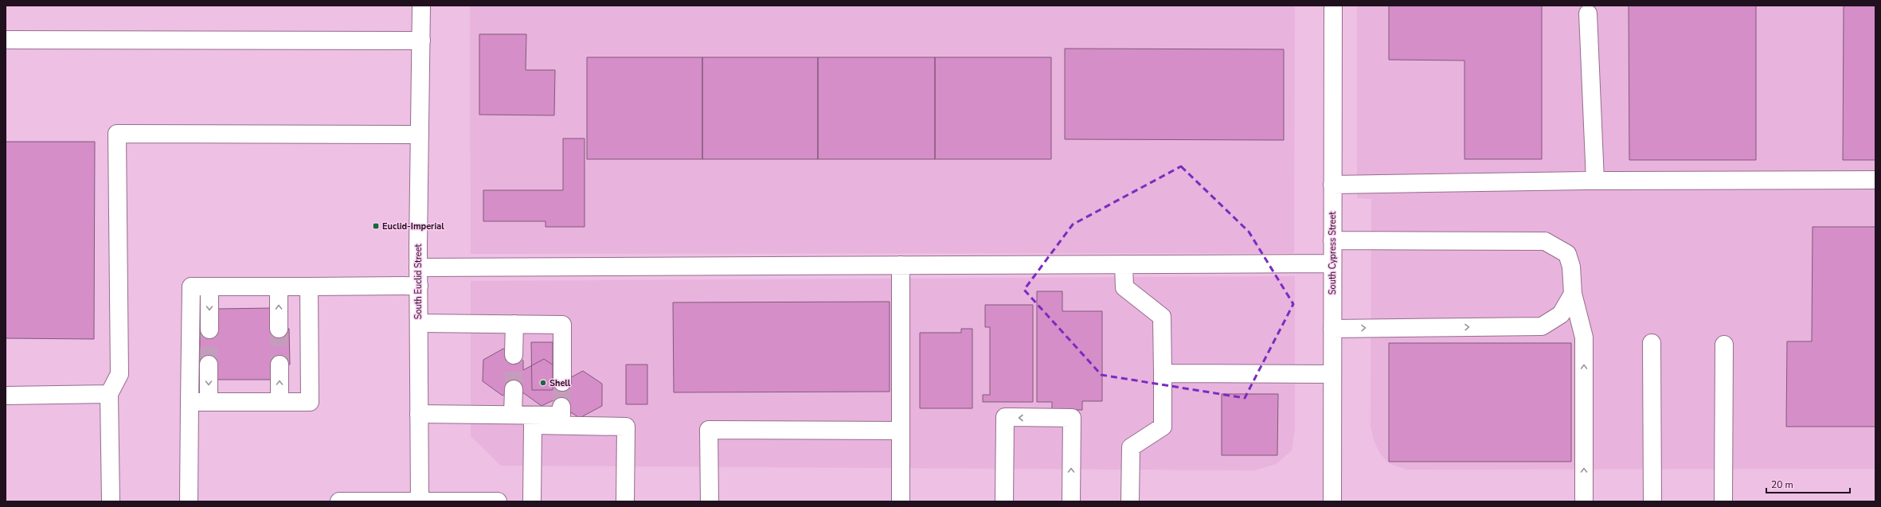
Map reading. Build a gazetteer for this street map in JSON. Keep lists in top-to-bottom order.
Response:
{
  "streets": {
    "main road": ["South Cypress Street", "South Euclid Street"]
  },
  "places": {
    "transit": ["Euclid-Imperial"],
    "other": ["Shell"]
  },
  "scale_bar": "20 m"
}
